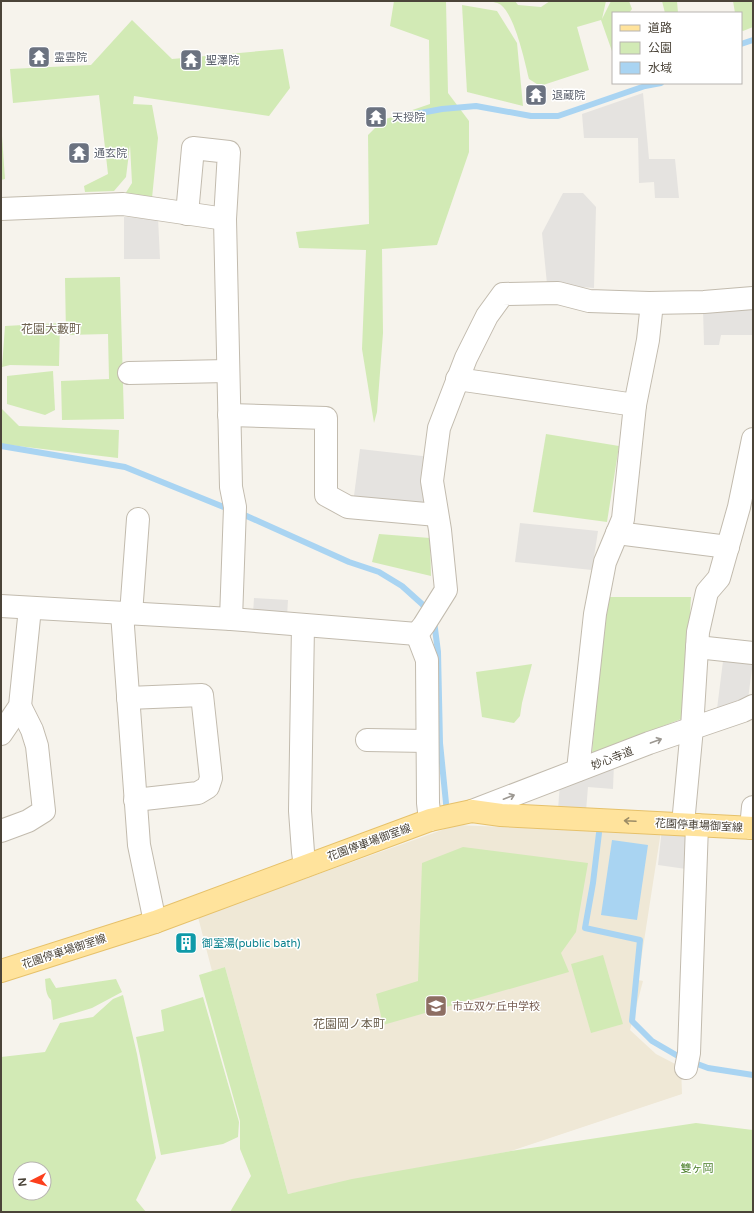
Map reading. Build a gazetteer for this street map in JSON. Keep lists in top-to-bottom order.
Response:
{
  "streets": {
    "main road": ["花園停車場御室線"],
    "street": ["妙心寺道"]
  },
  "crossings": [
    ["妙心寺道", "花園停車場御室線"]
  ],
  "one_way": ["妙心寺道"],
  "districts": ["花園大藪町", "花園岡ノ本町"],
  "parks": ["雙ヶ岡"],
  "places": {
    "temple": [
      "霊雲院",
      "聖澤院",
      "退蔵院",
      "天授院",
      "通玄院"
    ],
    "building": ["御室湯(public bath)"],
    "school or university": ["市立双ケ丘中学校"]
  },
  "legend": ["道路", "公園", "水域"],
  "north": "left"
}
